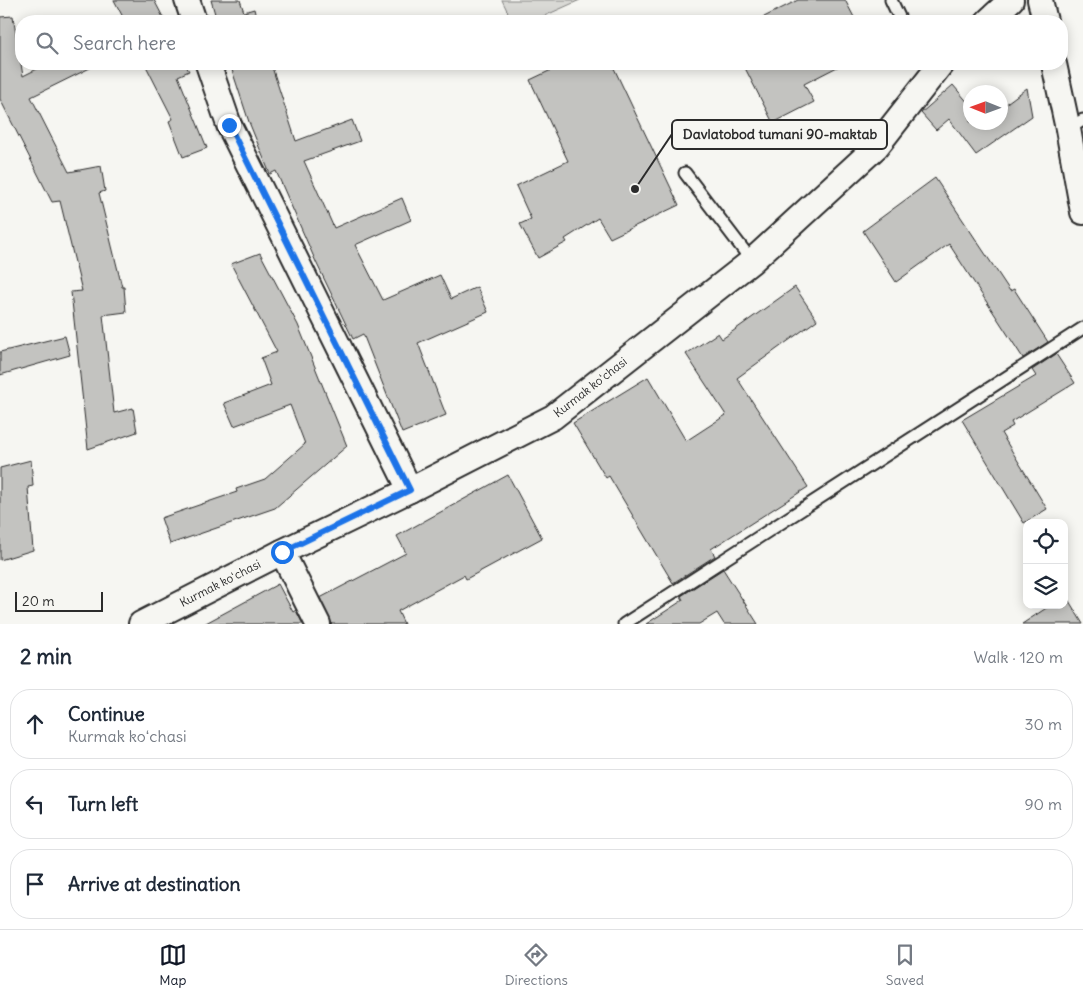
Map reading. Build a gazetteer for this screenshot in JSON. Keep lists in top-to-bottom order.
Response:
{
  "streets": {
    "street": ["Kurmak koʻchasi"]
  },
  "places": ["Davlatobod tumani 90-maktab"],
  "scale_bar": "20 m",
  "north": "left",
  "page": {
    "search": "Search here",
    "scale": "20 m",
    "heading": ["2 min", "Walk · 120 m"],
    "list": [
      ["Continue", "Kurmak koʻchasi", "30 m"],
      ["Turn left", "90 m"],
      "Arrive at destination"
    ],
    "nav": ["Map", "Directions", "Saved"]
  }
}
